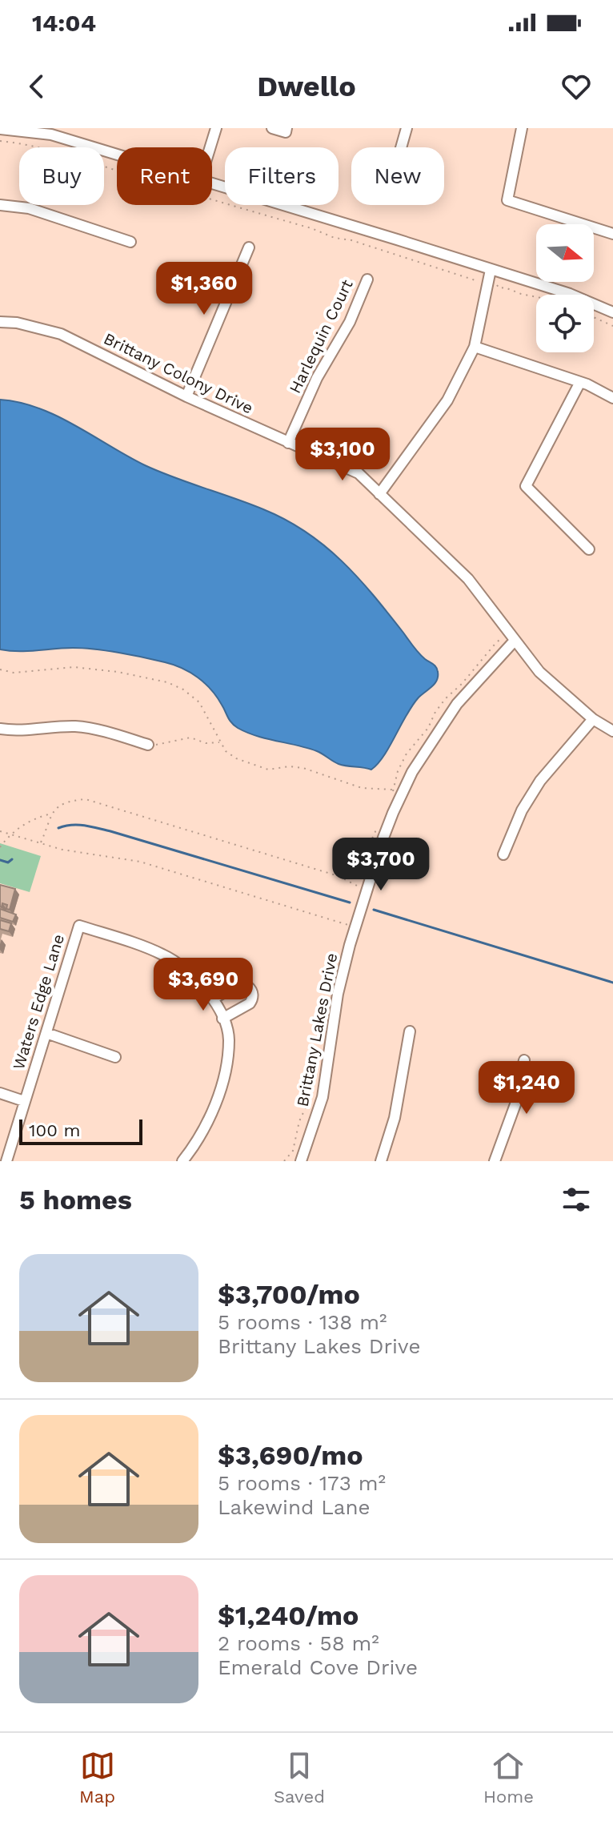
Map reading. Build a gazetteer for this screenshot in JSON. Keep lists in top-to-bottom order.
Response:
{
  "streets": {
    "street": [
      "Harlequin Court",
      "Brittany Colony Drive",
      "Waters Edge Lane",
      "Brittany Lakes Drive"
    ]
  },
  "crossings": [
    ["Harlequin Court", "Brittany Colony Drive"],
    ["Brittany Colony Drive", "Brittany Lakes Drive"]
  ],
  "scale_bar": "100 m",
  "north": "right",
  "page": {
    "status": "14:04",
    "header": "Dwello",
    "chip": [
      "Buy",
      "Rent",
      "Filters",
      "New"
    ],
    "price": [
      "$1,360",
      "$3,100",
      "$3,700",
      "$3,690",
      "$1,240"
    ],
    "scale": "100 m",
    "heading": "5 homes",
    "list": [
      {
        "name": "$3,700/mo",
        "note": "5 rooms · 138 m² · Brittany Lakes Drive"
      },
      {
        "name": "$3,690/mo",
        "note": "5 rooms · 173 m² · Lakewind Lane"
      },
      {
        "name": "$1,240/mo",
        "note": "2 rooms · 58 m² · Emerald Cove Drive"
      }
    ],
    "tabs": ["Map", "Saved", "Home"]
  }
}
